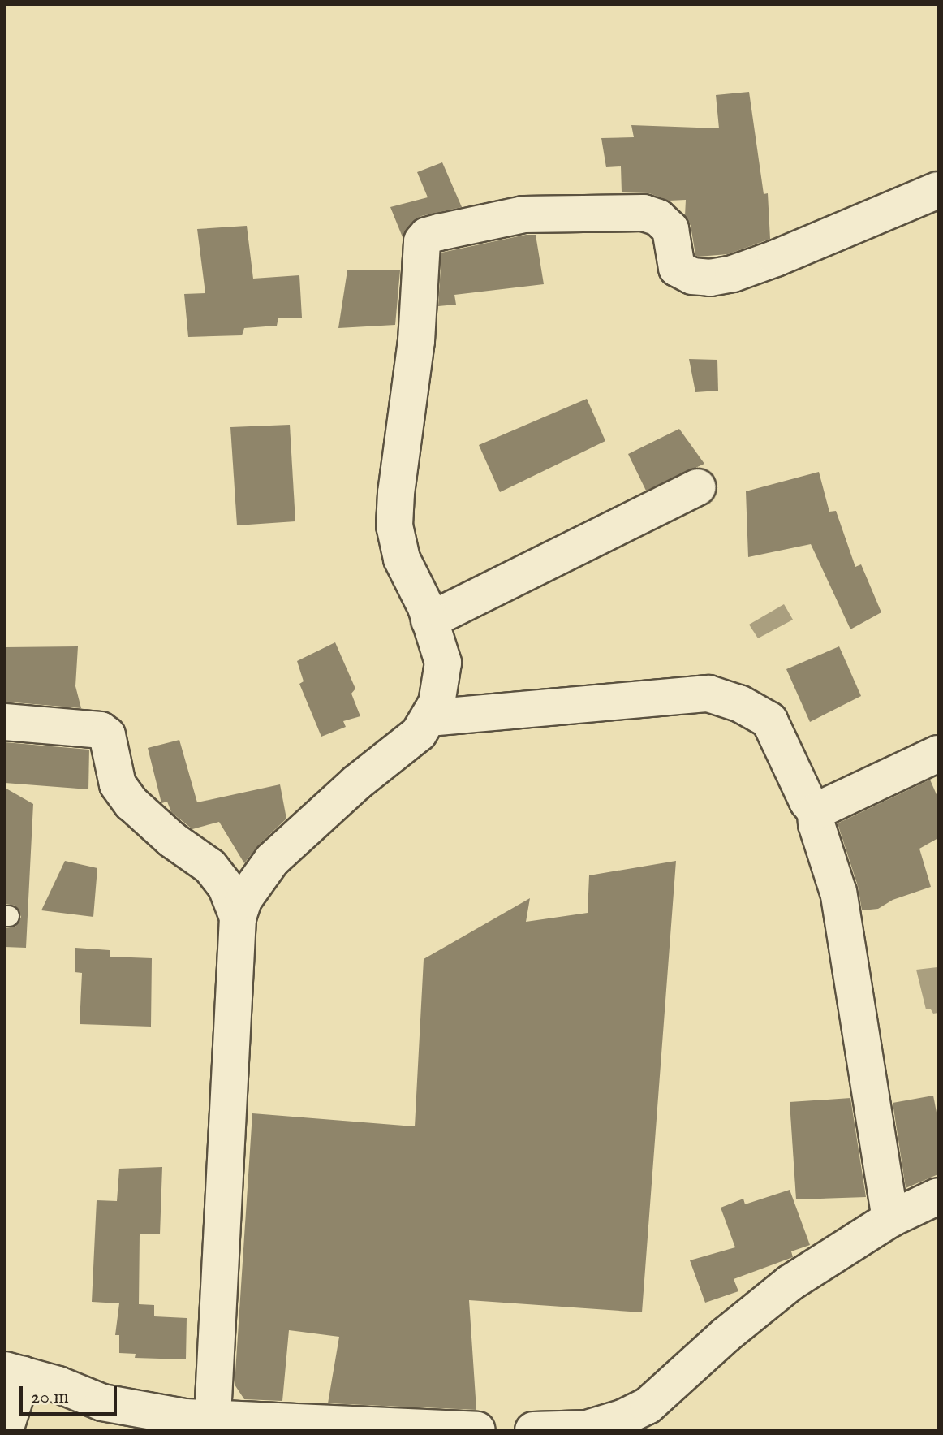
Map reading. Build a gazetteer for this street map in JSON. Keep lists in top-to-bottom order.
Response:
{
  "scale_bar": "20 m"
}
